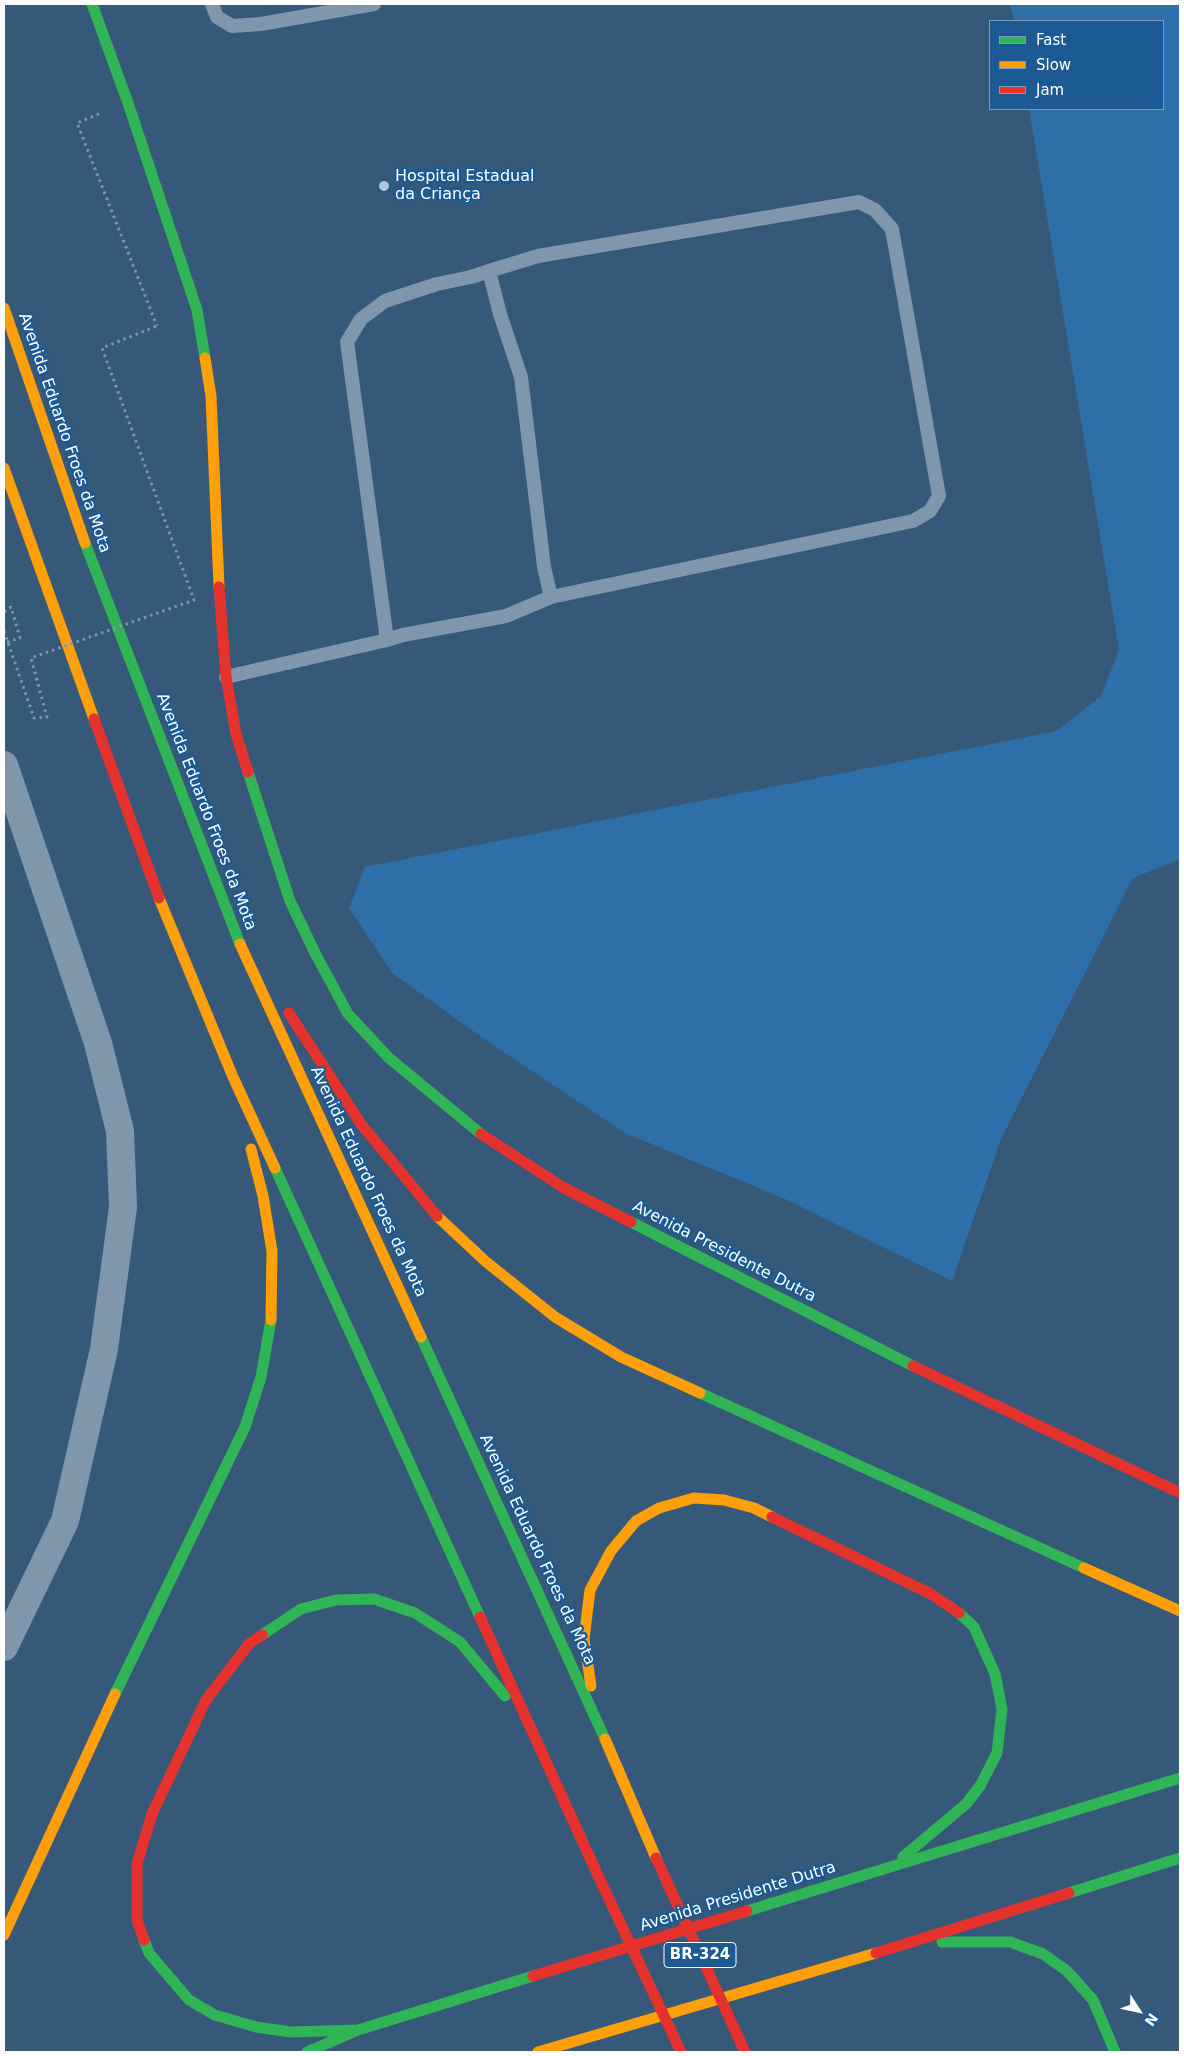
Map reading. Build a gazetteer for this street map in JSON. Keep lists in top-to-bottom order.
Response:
{
  "streets": {
    "main road": ["Avenida Eduardo Froes da Mota", "Avenida Presidente Dutra", "BR-324"]
  },
  "places": ["Hospital Estadual da Criança"],
  "legend": ["Fast", "Slow", "Jam"],
  "north": "bottom right"
}
